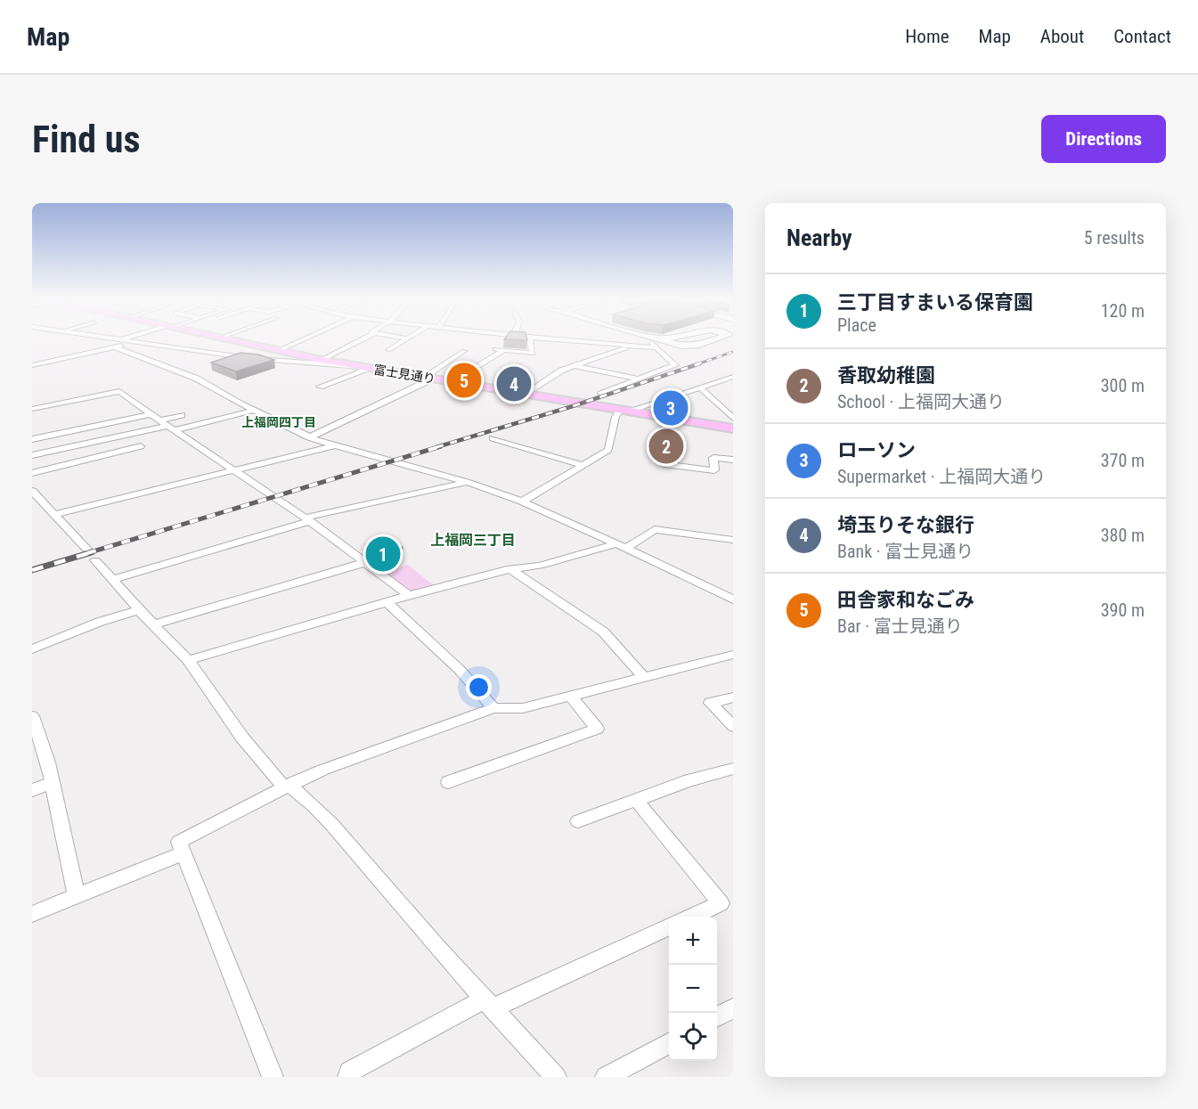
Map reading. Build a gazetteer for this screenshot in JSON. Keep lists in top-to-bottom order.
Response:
{
  "streets": {
    "main road": ["富士見通り"]
  },
  "districts": ["上福岡四丁目", "上福岡三丁目"],
  "page": {
    "header": "Map",
    "nav": [
      "Home",
      "Map",
      "About",
      "Contact"
    ],
    "buttons": "Directions",
    "title": "Find us",
    "heading": ["Nearby", "5 results"],
    "list": [
      {
        "mark": "1",
        "name": "三丁目すまいる保育園",
        "note": "Place",
        "value": "120 m"
      },
      {
        "mark": "2",
        "name": "香取幼稚園",
        "note": "School · 上福岡大通り",
        "value": "300 m"
      },
      {
        "mark": "3",
        "name": "ローソン",
        "note": "Supermarket · 上福岡大通り",
        "value": "370 m"
      },
      {
        "mark": "4",
        "name": "埼玉りそな銀行",
        "note": "Bank · 富士見通り",
        "value": "380 m"
      },
      {
        "mark": "5",
        "name": "田舎家和なごみ",
        "note": "Bar · 富士見通り",
        "value": "390 m"
      }
    ],
    "pins": [
      "5",
      "4",
      "3",
      "2",
      "1"
    ],
    "map_buttons": ["+", "−"]
  }
}
